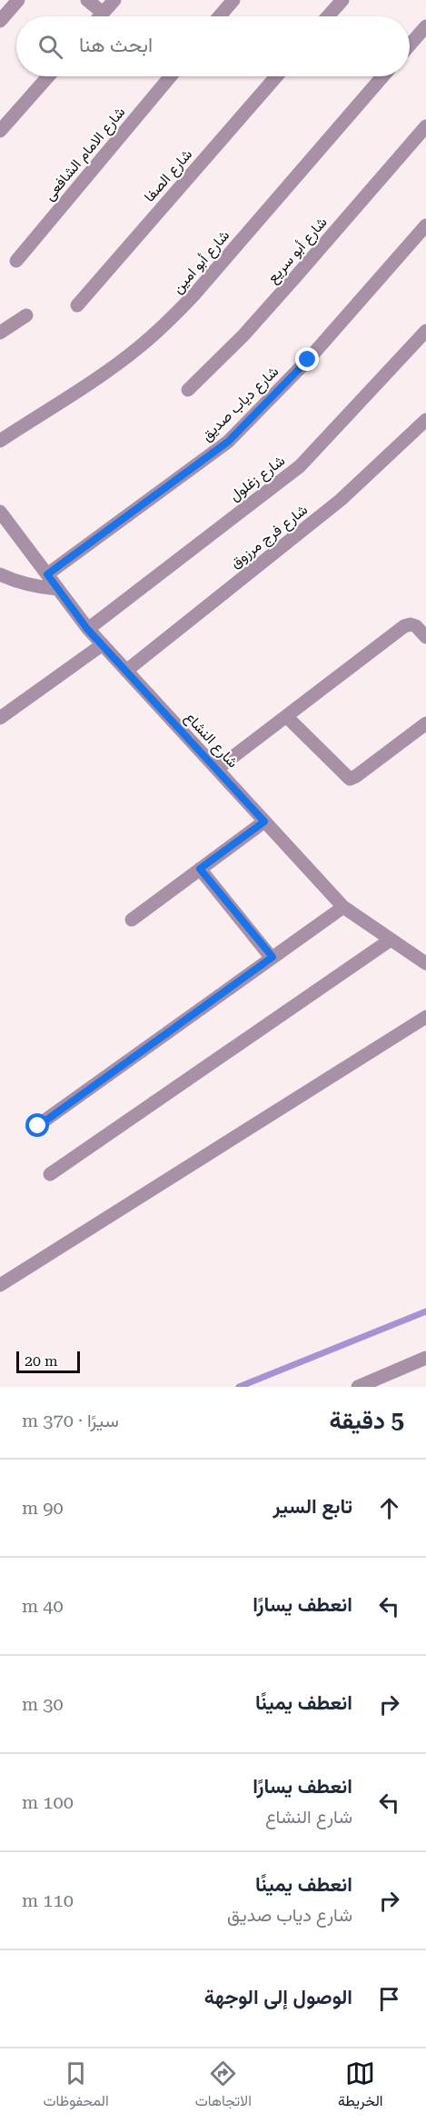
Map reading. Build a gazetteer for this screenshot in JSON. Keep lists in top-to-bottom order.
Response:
{
  "streets": {
    "street": [
      "شارع الامام الشافعى",
      "شارع الصفا",
      "شارع أبو سريع",
      "شارع أبو امين",
      "شارع دياب صديق",
      "شارع زغلول",
      "شارع فرج مرزوق",
      "شارع النشاع"
    ]
  },
  "crossings": [
    ["شارع دياب صديق", "شارع النشاع"],
    ["شارع زغلول", "شارع النشاع"],
    ["شارع فرج مرزوق", "شارع النشاع"]
  ],
  "scale_bar": "20 m",
  "page": {
    "search": "ابحث هنا",
    "scale": "20 m",
    "heading": ["5 دقيقة", "سيرًا · 370 m"],
    "list": [
      ["تابع السير", "90 m"],
      ["انعطف يسارًا", "40 m"],
      ["انعطف يمينًا", "30 m"],
      ["انعطف يسارًا", "شارع النشاع", "100 m"],
      ["انعطف يمينًا", "شارع دياب صديق", "110 m"],
      "الوصول إلى الوجهة"
    ],
    "nav": ["الخريطة", "الاتجاهات", "المحفوظات"]
  }
}
